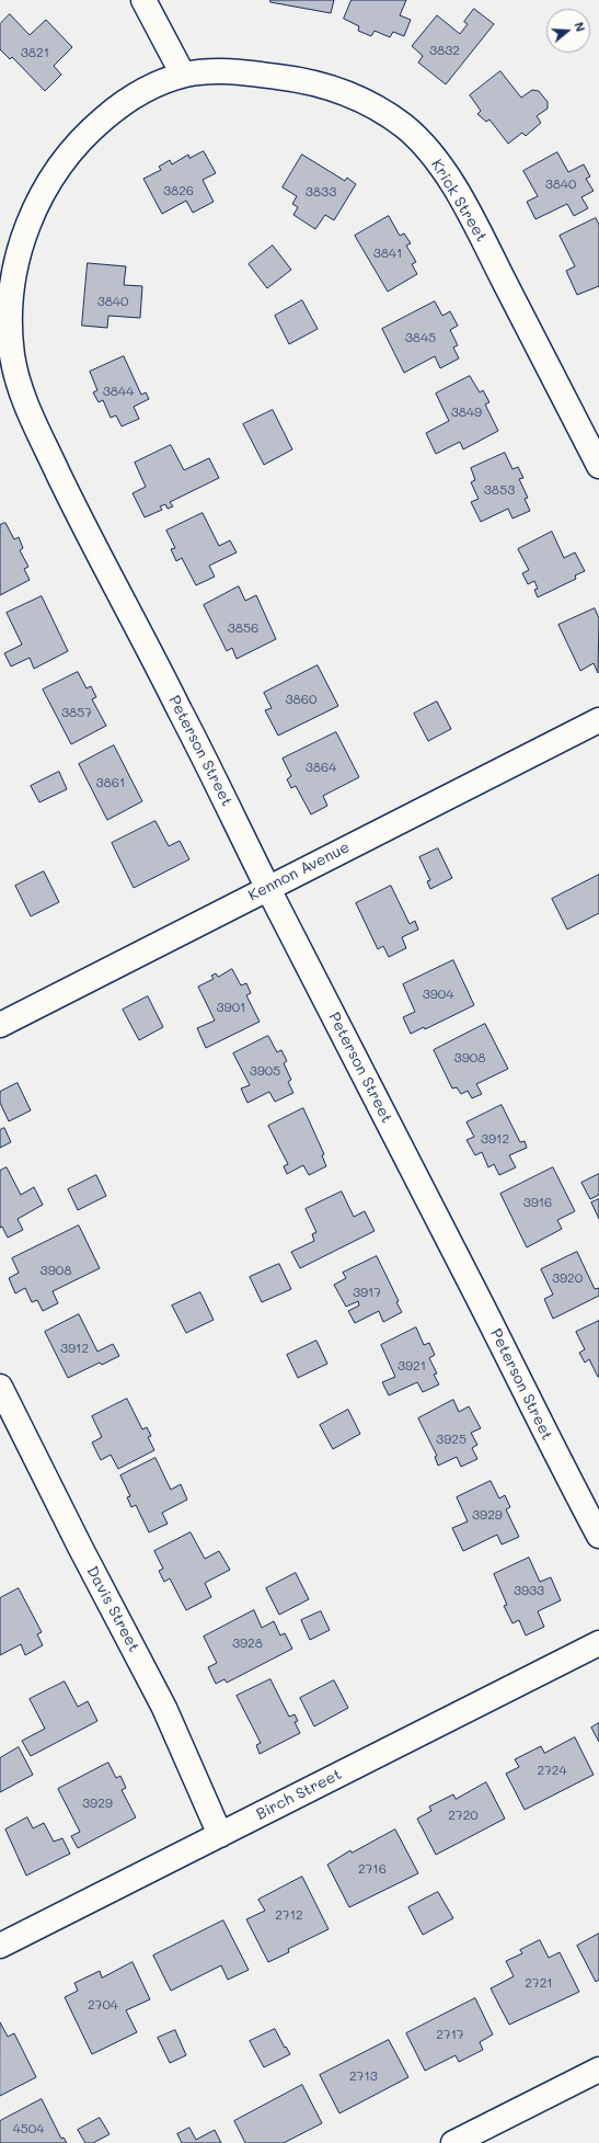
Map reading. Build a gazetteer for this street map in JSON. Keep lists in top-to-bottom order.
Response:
{
  "streets": {
    "street": [
      "Krick Street",
      "Peterson Street",
      "Kennon Avenue",
      "Davis Street",
      "Birch Street"
    ]
  },
  "crossings": [
    ["Krick Street", "Peterson Street"],
    ["Peterson Street", "Kennon Avenue"],
    ["Davis Street", "Birch Street"]
  ],
  "house_numbers": [
    "3832",
    "3821",
    "3840",
    "3826",
    "3833",
    "3841",
    "3840",
    "3845",
    "3844",
    "3849",
    "3853",
    "3856",
    "3860",
    "3857",
    "3864",
    "3861",
    "3904",
    "3901",
    "3908",
    "3905",
    "3912",
    "3916",
    "3908",
    "3920",
    "3917",
    "3912",
    "3921",
    "3925",
    "3929",
    "3933",
    "3928",
    "2724",
    "3929",
    "2720",
    "2716",
    "2712",
    "2721",
    "2704",
    "2717",
    "2713",
    "4504"
  ],
  "north": "right"
}
